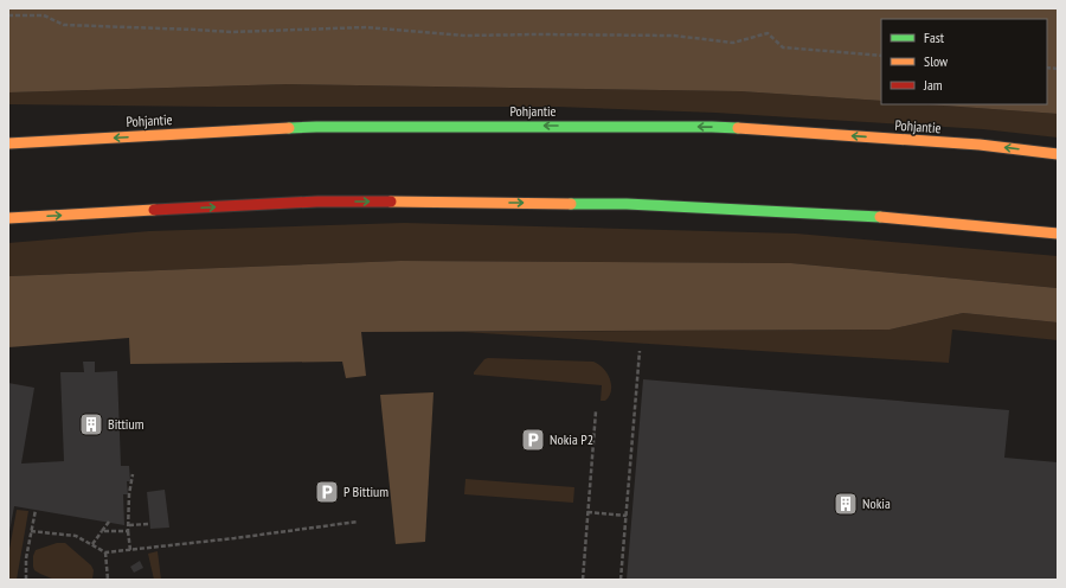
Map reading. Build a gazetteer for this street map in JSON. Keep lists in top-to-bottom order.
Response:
{
  "streets": {
    "highway": ["Pohjantie"]
  },
  "places": {
    "building": ["Bittium", "Nokia"],
    "parking": ["Nokia P2", "P Bittium"]
  },
  "legend": ["Fast", "Slow", "Jam"]
}
